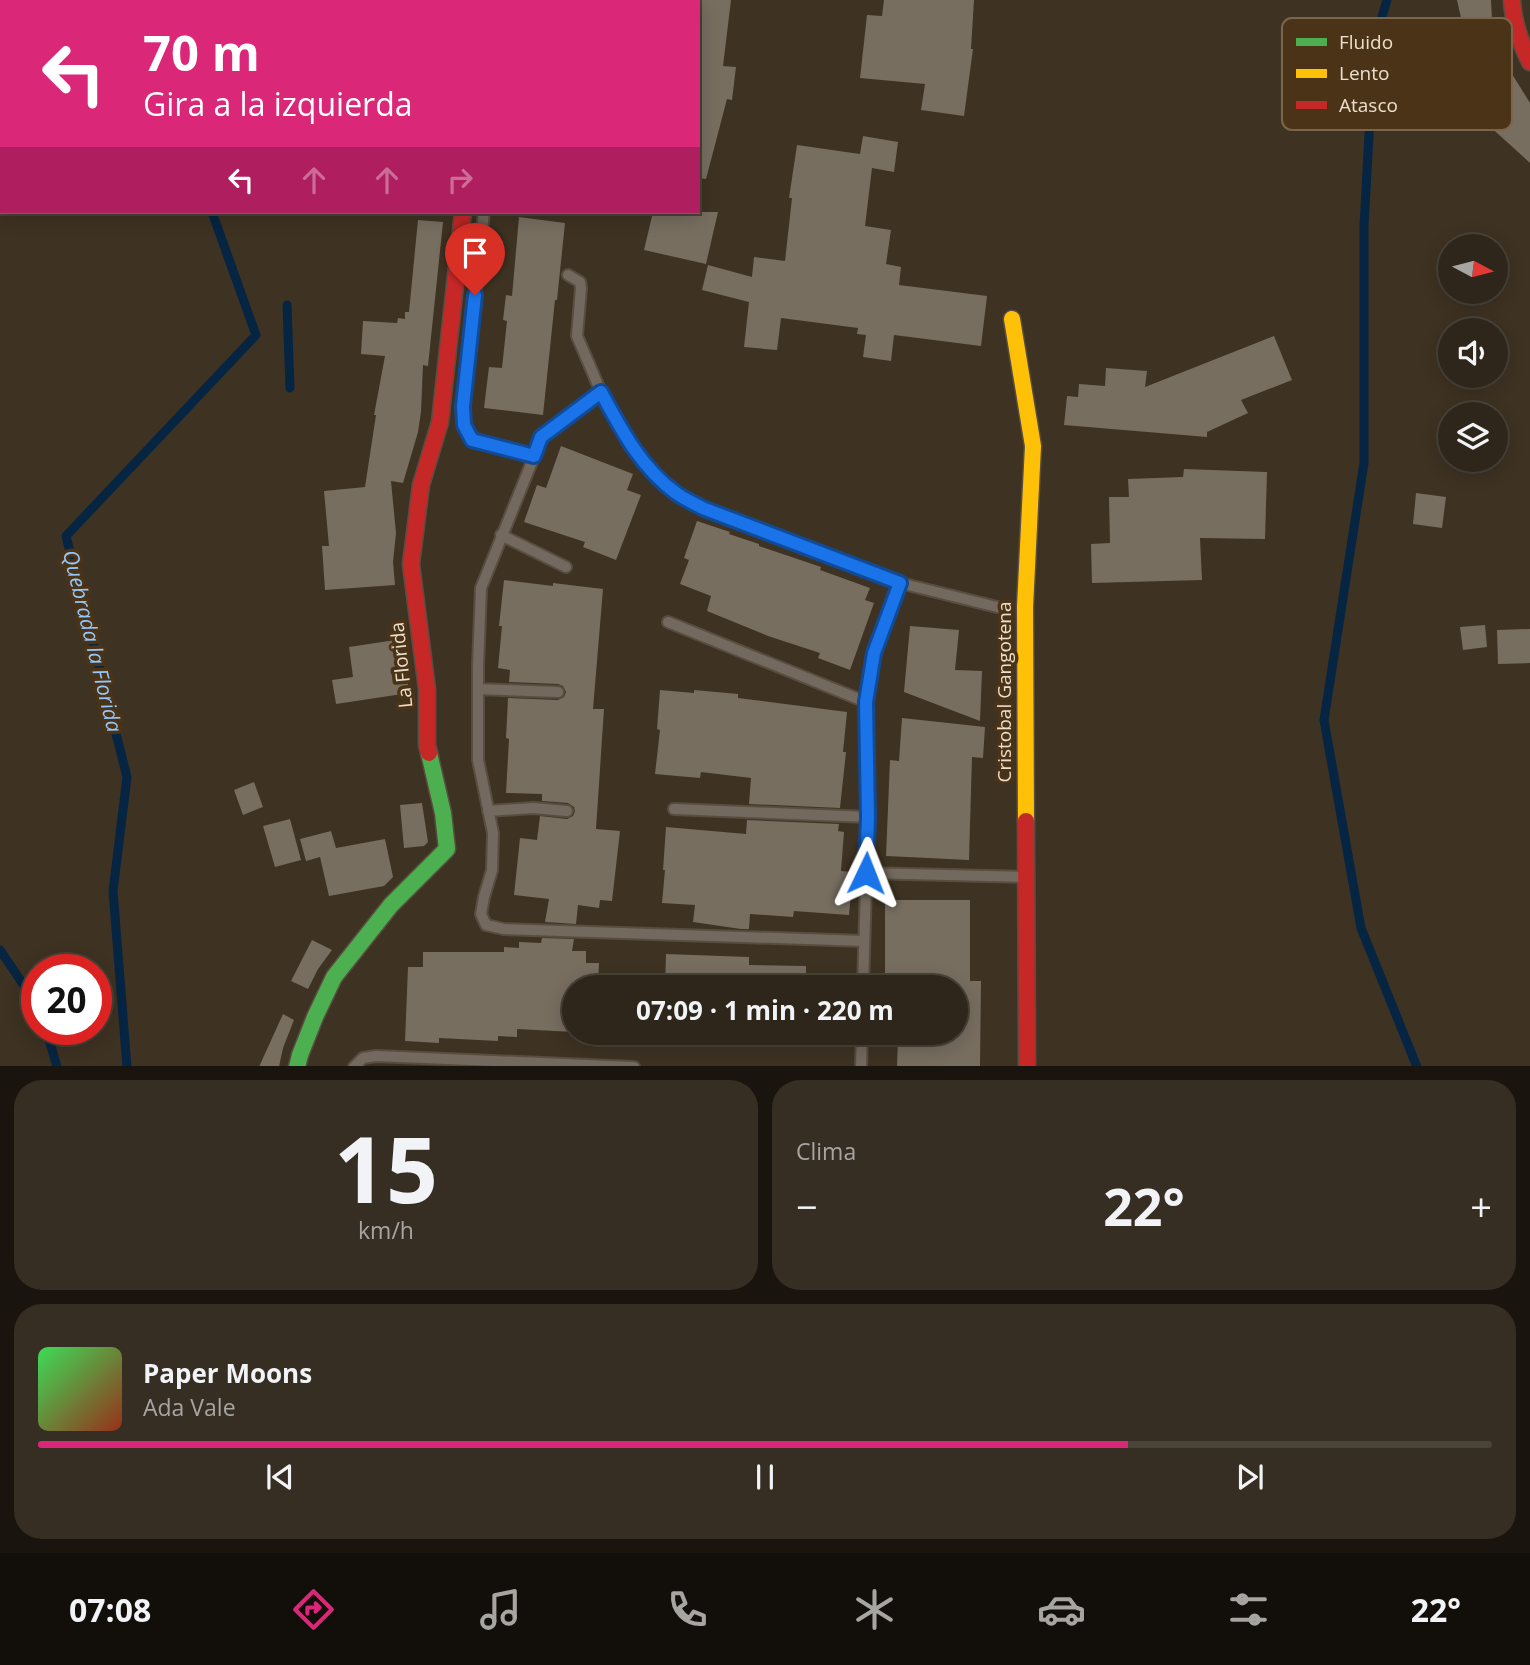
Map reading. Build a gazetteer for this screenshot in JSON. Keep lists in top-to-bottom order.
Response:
{
  "streets": {
    "street": ["La Florida", "Cristobal Gangotena"]
  },
  "water": ["Quebrada la Florida"],
  "legend": ["Fluido", "Lento", "Atasco"],
  "north": "right",
  "page": {
    "turn": ["70 m", "Gira a la izquierda"],
    "limit": "20",
    "trip": "07:09 · 1 min · 220 m",
    "tile": [
      ["15", "km/h"],
      "Clima"
    ],
    "heat": ["−", "22°", "+"],
    "song": ["Paper Moons", "Ada Vale"],
    "tabs": ["07:08", "22°"]
  }
}
